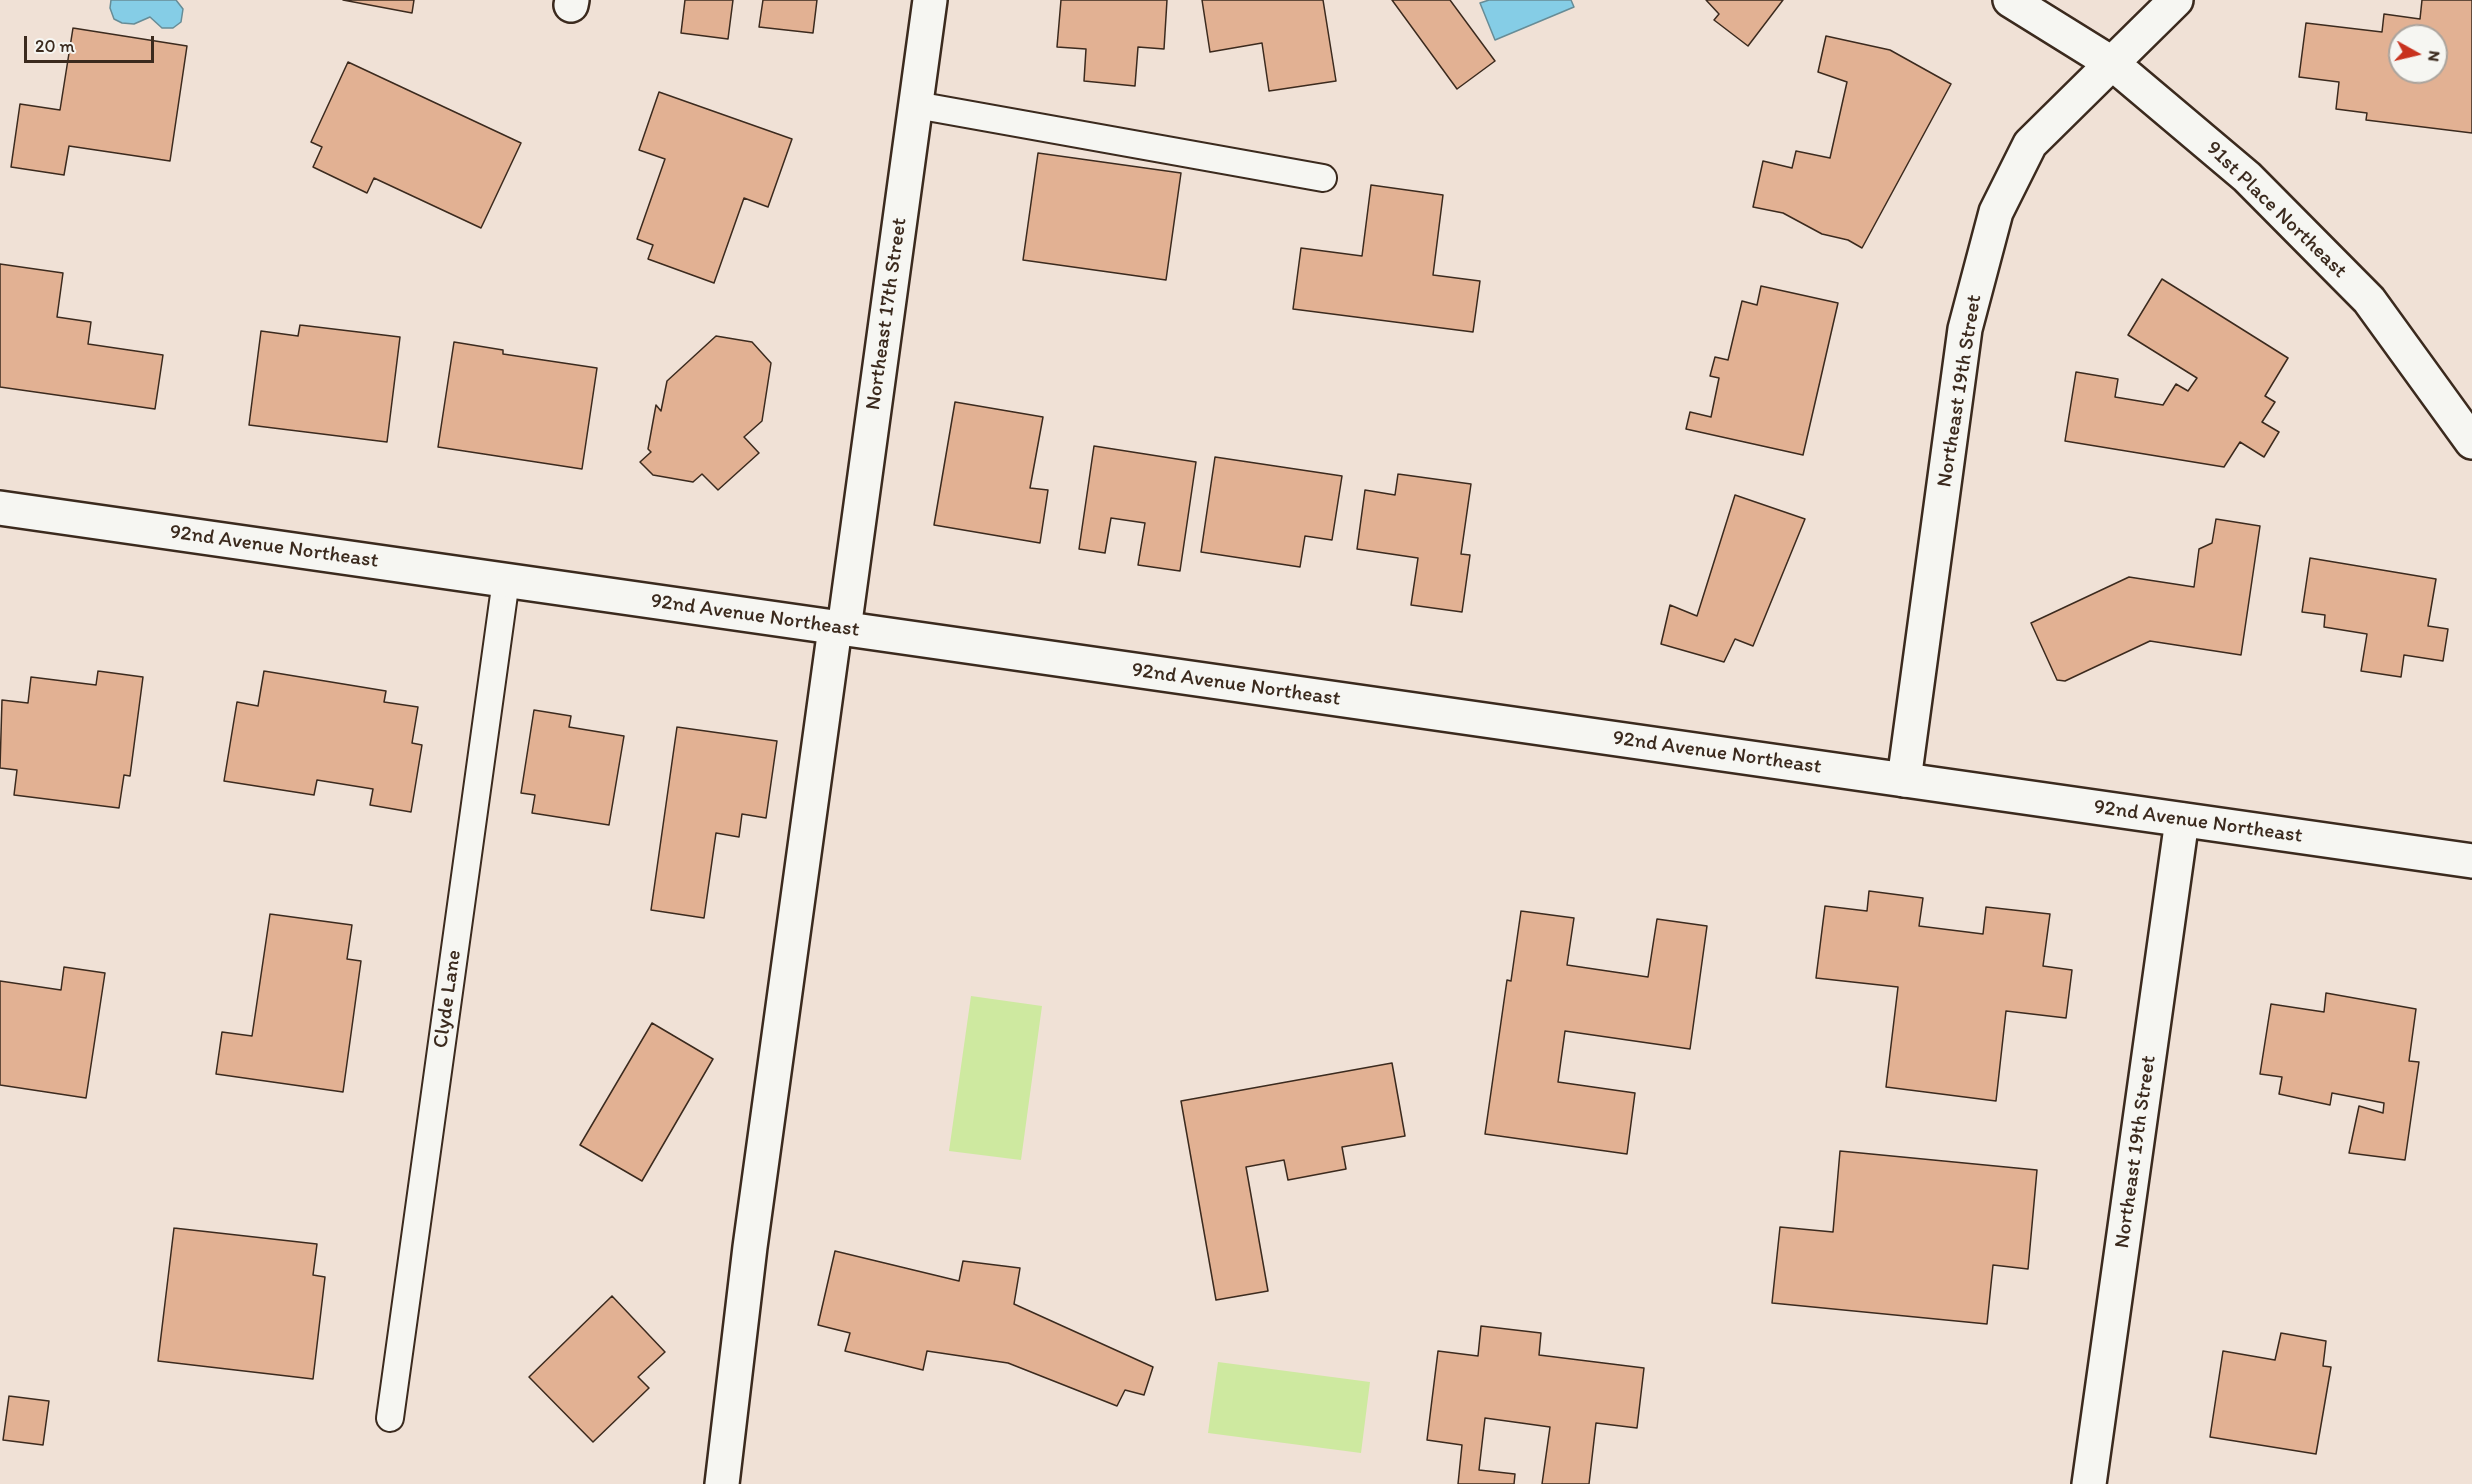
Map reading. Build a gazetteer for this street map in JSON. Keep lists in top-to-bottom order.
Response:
{
  "streets": {
    "street": [
      "91st Place Northeast",
      "Northeast 17th Street",
      "Northeast 19th Street",
      "92nd Avenue Northeast"
    ],
    "lane": ["Clyde Lane"]
  },
  "crossings": [
    ["91st Place Northeast", "Northeast 19th Street"],
    ["Northeast 17th Street", "92nd Avenue Northeast"],
    ["Northeast 19th Street", "92nd Avenue Northeast"],
    ["92nd Avenue Northeast", "Clyde Lane"]
  ],
  "scale_bar": "20 m",
  "north": "right"
}
